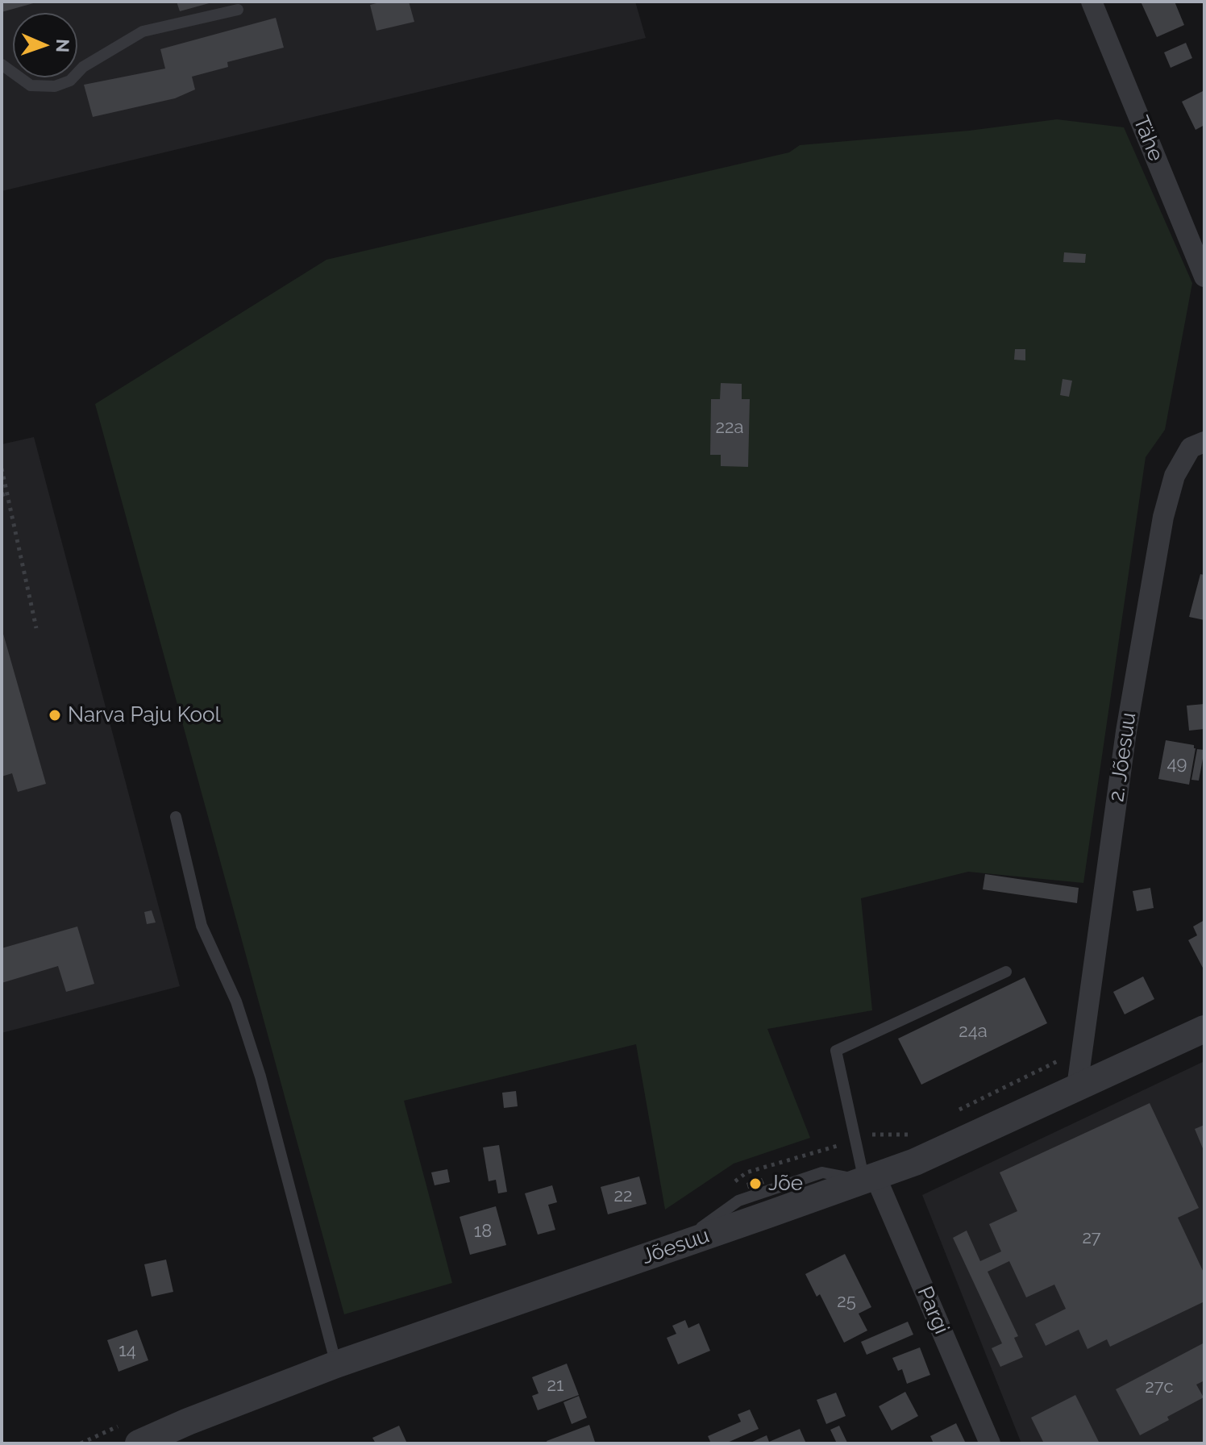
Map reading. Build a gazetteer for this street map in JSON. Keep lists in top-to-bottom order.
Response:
{
  "streets": {
    "street": [
      "Tähe",
      "2. Jõesuu",
      "Jõesuu",
      "Pargi"
    ]
  },
  "crossings": [
    ["2. Jõesuu", "Jõesuu"],
    ["Jõesuu", "Pargi"]
  ],
  "places": ["Narva Paju Kool", "Jõe"],
  "house_numbers": [
    "22a",
    "49",
    "24a",
    "22",
    "18",
    "27",
    "25",
    "14",
    "21",
    "27c"
  ],
  "north": "right"
}
